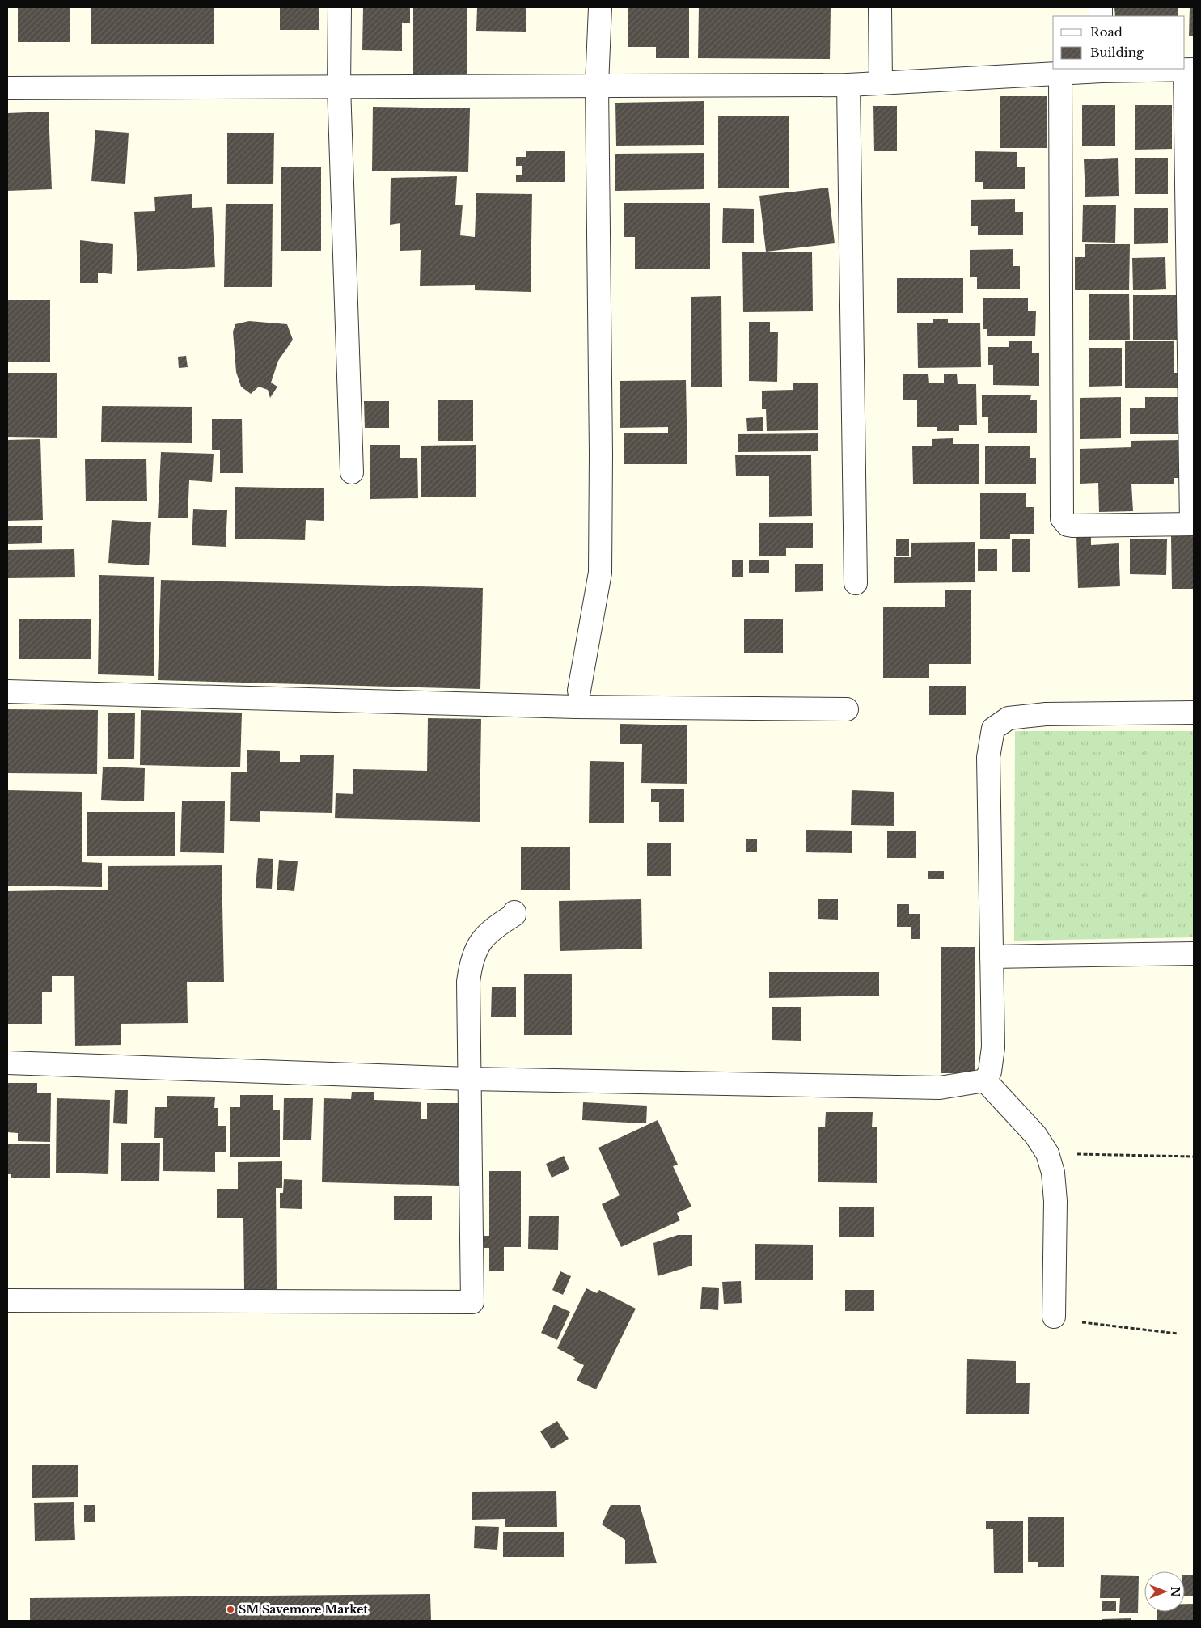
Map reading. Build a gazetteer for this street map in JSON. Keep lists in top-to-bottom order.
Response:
{
  "places": ["SM Savemore Market"],
  "legend": ["Road", "Building"],
  "north": "right"
}
